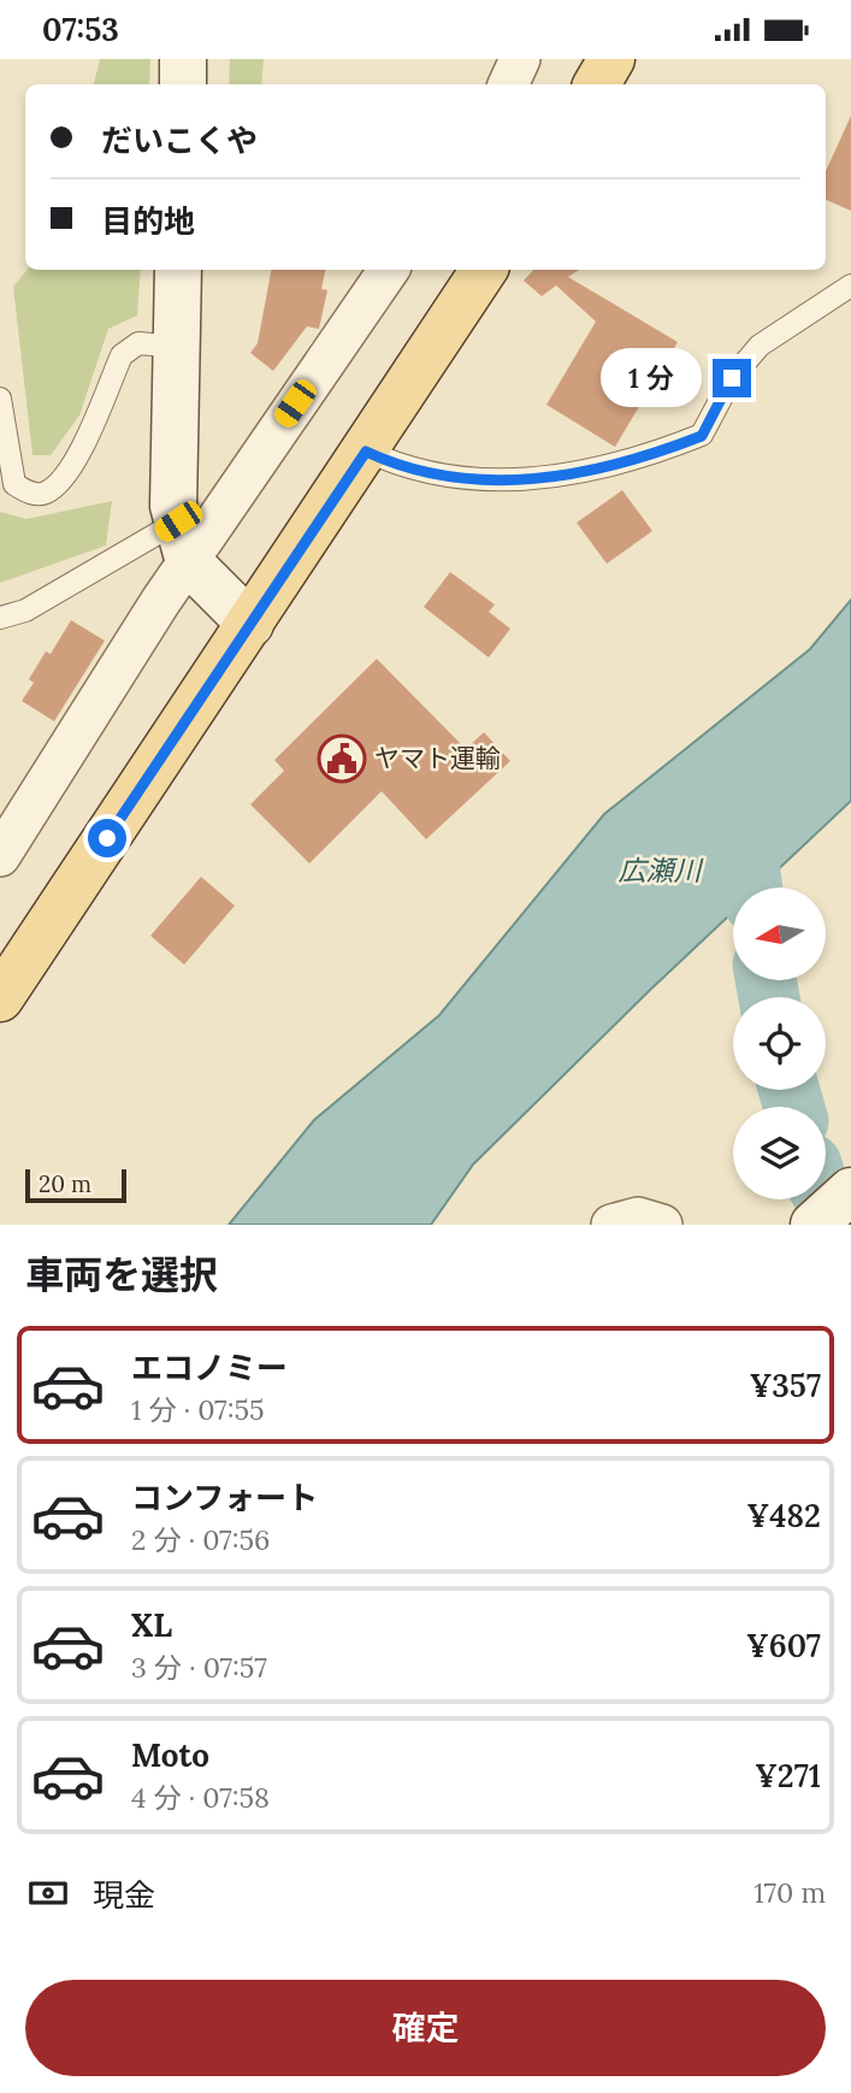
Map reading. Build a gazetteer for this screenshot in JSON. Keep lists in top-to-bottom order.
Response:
{
  "water": ["広瀬川"],
  "places": {
    "public building": ["ヤマト運輸"]
  },
  "scale_bar": "20 m",
  "north": "left",
  "page": {
    "status": "07:53",
    "banner": ["だいこくや", "目的地"],
    "bubble": "1 分",
    "scale": "20 m",
    "heading": "車両を選択",
    "list": [
      {
        "name": "エコノミー",
        "note": "1 分 · 07:55",
        "value": "¥357"
      },
      {
        "name": "コンフォート",
        "note": "2 分 · 07:56",
        "value": "¥482"
      },
      {
        "name": "XL",
        "note": "3 分 · 07:57",
        "value": "¥607"
      },
      {
        "name": "Moto",
        "note": "4 分 · 07:58",
        "value": "¥271"
      }
    ],
    "pay": ["現金", "170 m"],
    "buttons": "確定"
  }
}
